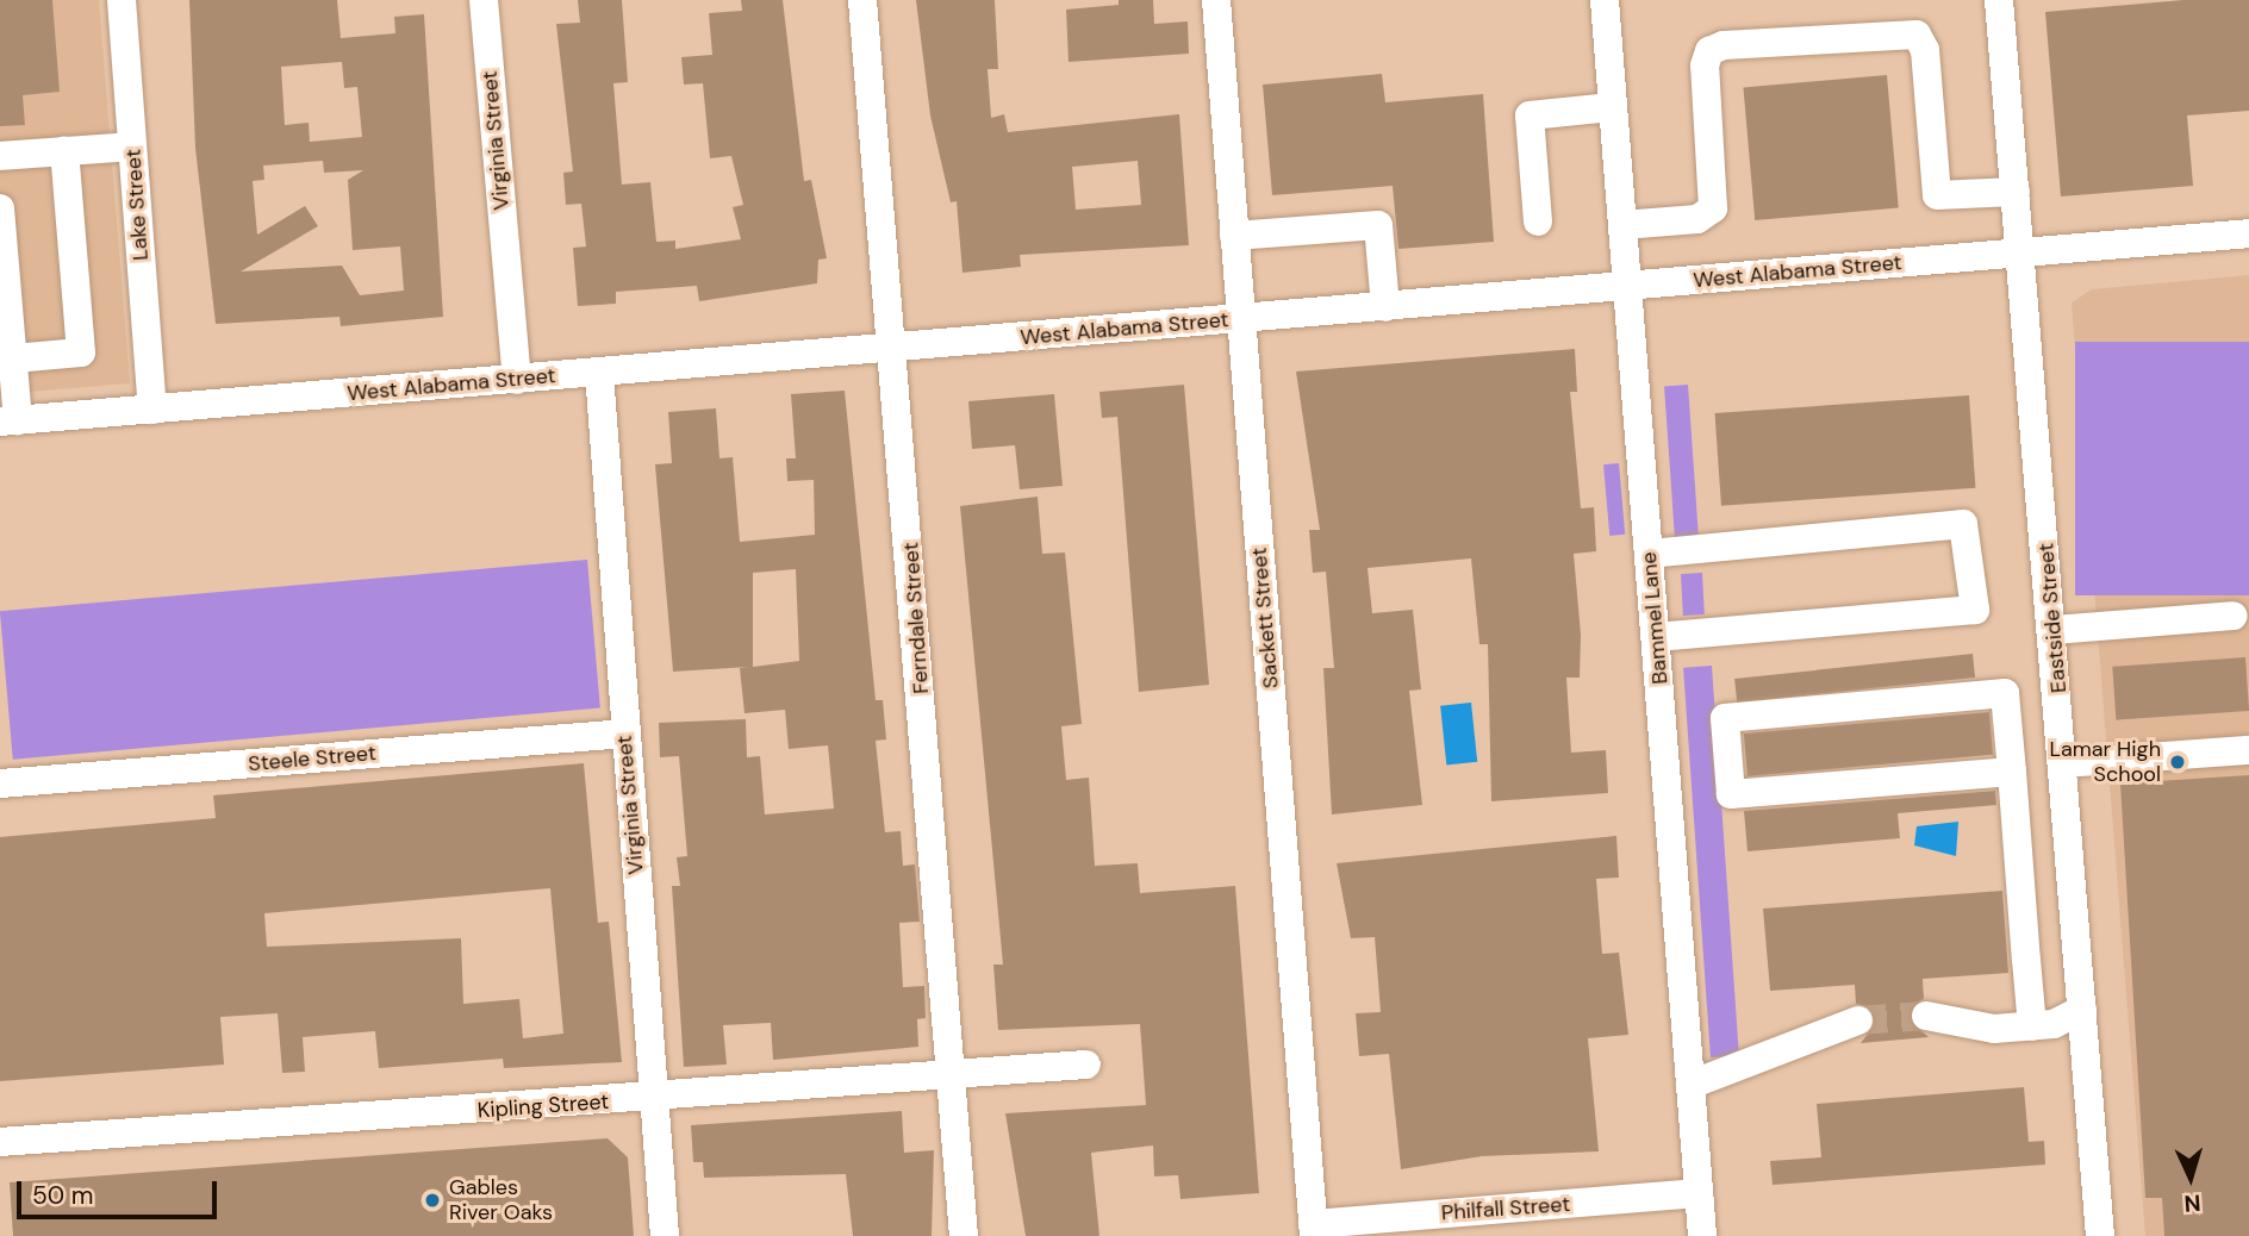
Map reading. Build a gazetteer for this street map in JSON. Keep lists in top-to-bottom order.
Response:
{
  "streets": {
    "street": [
      "Virginia Street",
      "Lake Street",
      "West Alabama Street",
      "Ferndale Street",
      "Sackett Street",
      "Bammel Lane",
      "Eastside Street",
      "Steele Street",
      "Kipling Street",
      "Philfall Street"
    ]
  },
  "crossings": [
    ["Virginia Street", "West Alabama Street"],
    ["Virginia Street", "Steele Street"],
    ["Virginia Street", "Kipling Street"],
    ["Lake Street", "West Alabama Street"],
    ["West Alabama Street", "Ferndale Street"],
    ["West Alabama Street", "Sackett Street"],
    ["West Alabama Street", "Bammel Lane"],
    ["West Alabama Street", "Eastside Street"],
    ["Ferndale Street", "Kipling Street"],
    ["Sackett Street", "Philfall Street"],
    ["Bammel Lane", "Philfall Street"]
  ],
  "places": ["Lamar High School", "Gables River Oaks"],
  "scale_bar": "50 m",
  "north": "bottom"
}
